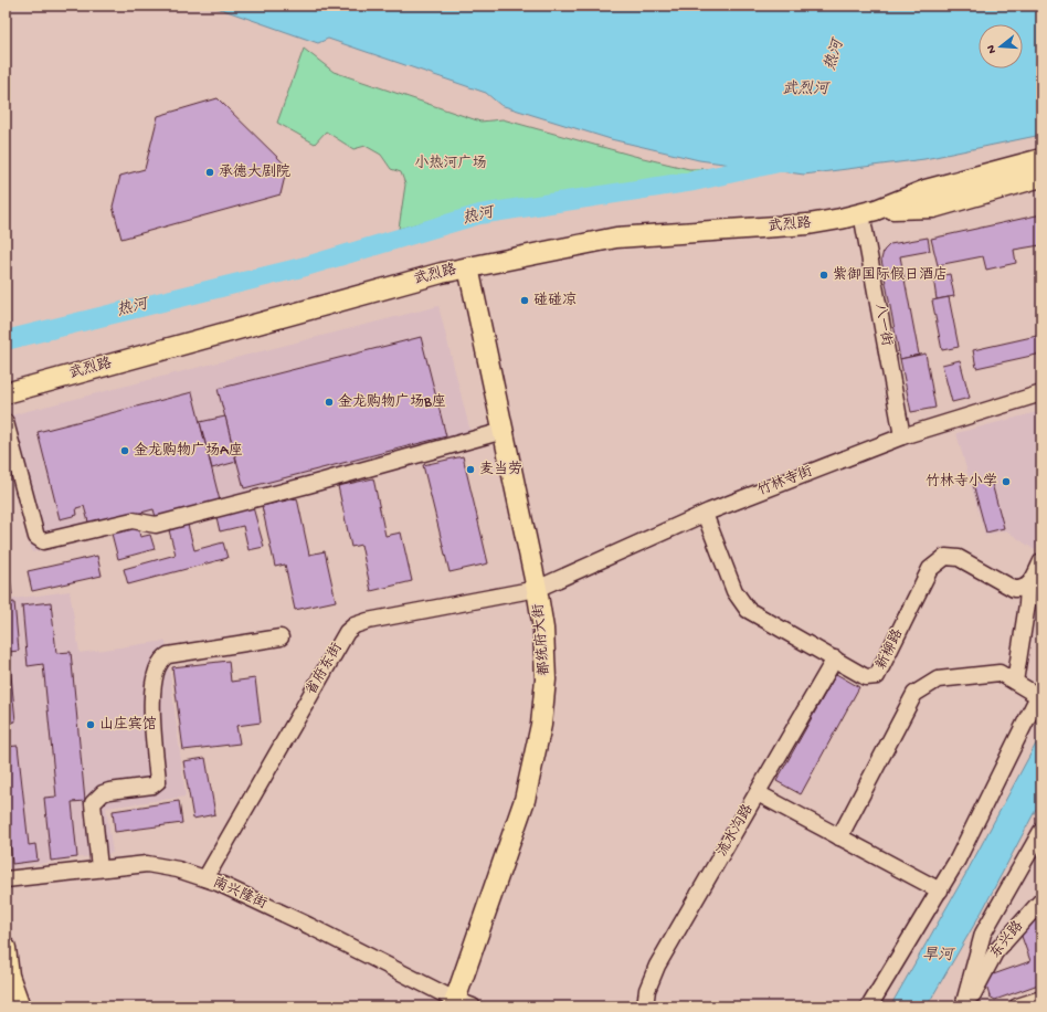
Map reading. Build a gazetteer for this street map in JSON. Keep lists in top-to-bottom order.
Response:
{
  "streets": {
    "main road": ["武烈路", "都统府大街"],
    "street": [
      "八一街",
      "竹林寺街",
      "新柳路",
      "省府东街",
      "流水沟路",
      "南兴隆街",
      "东兴路"
    ]
  },
  "crossings": [
    ["武烈路", "八一街"],
    ["武烈路", "都统府大街"],
    ["八一街", "竹林寺街"],
    ["竹林寺街", "都统府大街"],
    ["竹林寺街", "新柳路"],
    ["竹林寺街", "省府东街"],
    ["都统府大街", "省府东街"],
    ["都统府大街", "南兴隆街"],
    ["新柳路", "流水沟路"],
    ["省府东街", "南兴隆街"]
  ],
  "water": ["热河", "武烈河", "旱河"],
  "parks": ["小热河广场"],
  "places": [
    "承德大剧院",
    "紫御国际假日酒店",
    "碰碰凉",
    "金龙购物广场B座",
    "金龙购物广场A座",
    "麦当劳",
    "竹林寺小学",
    "山庄宾馆"
  ],
  "north": "left"
}
